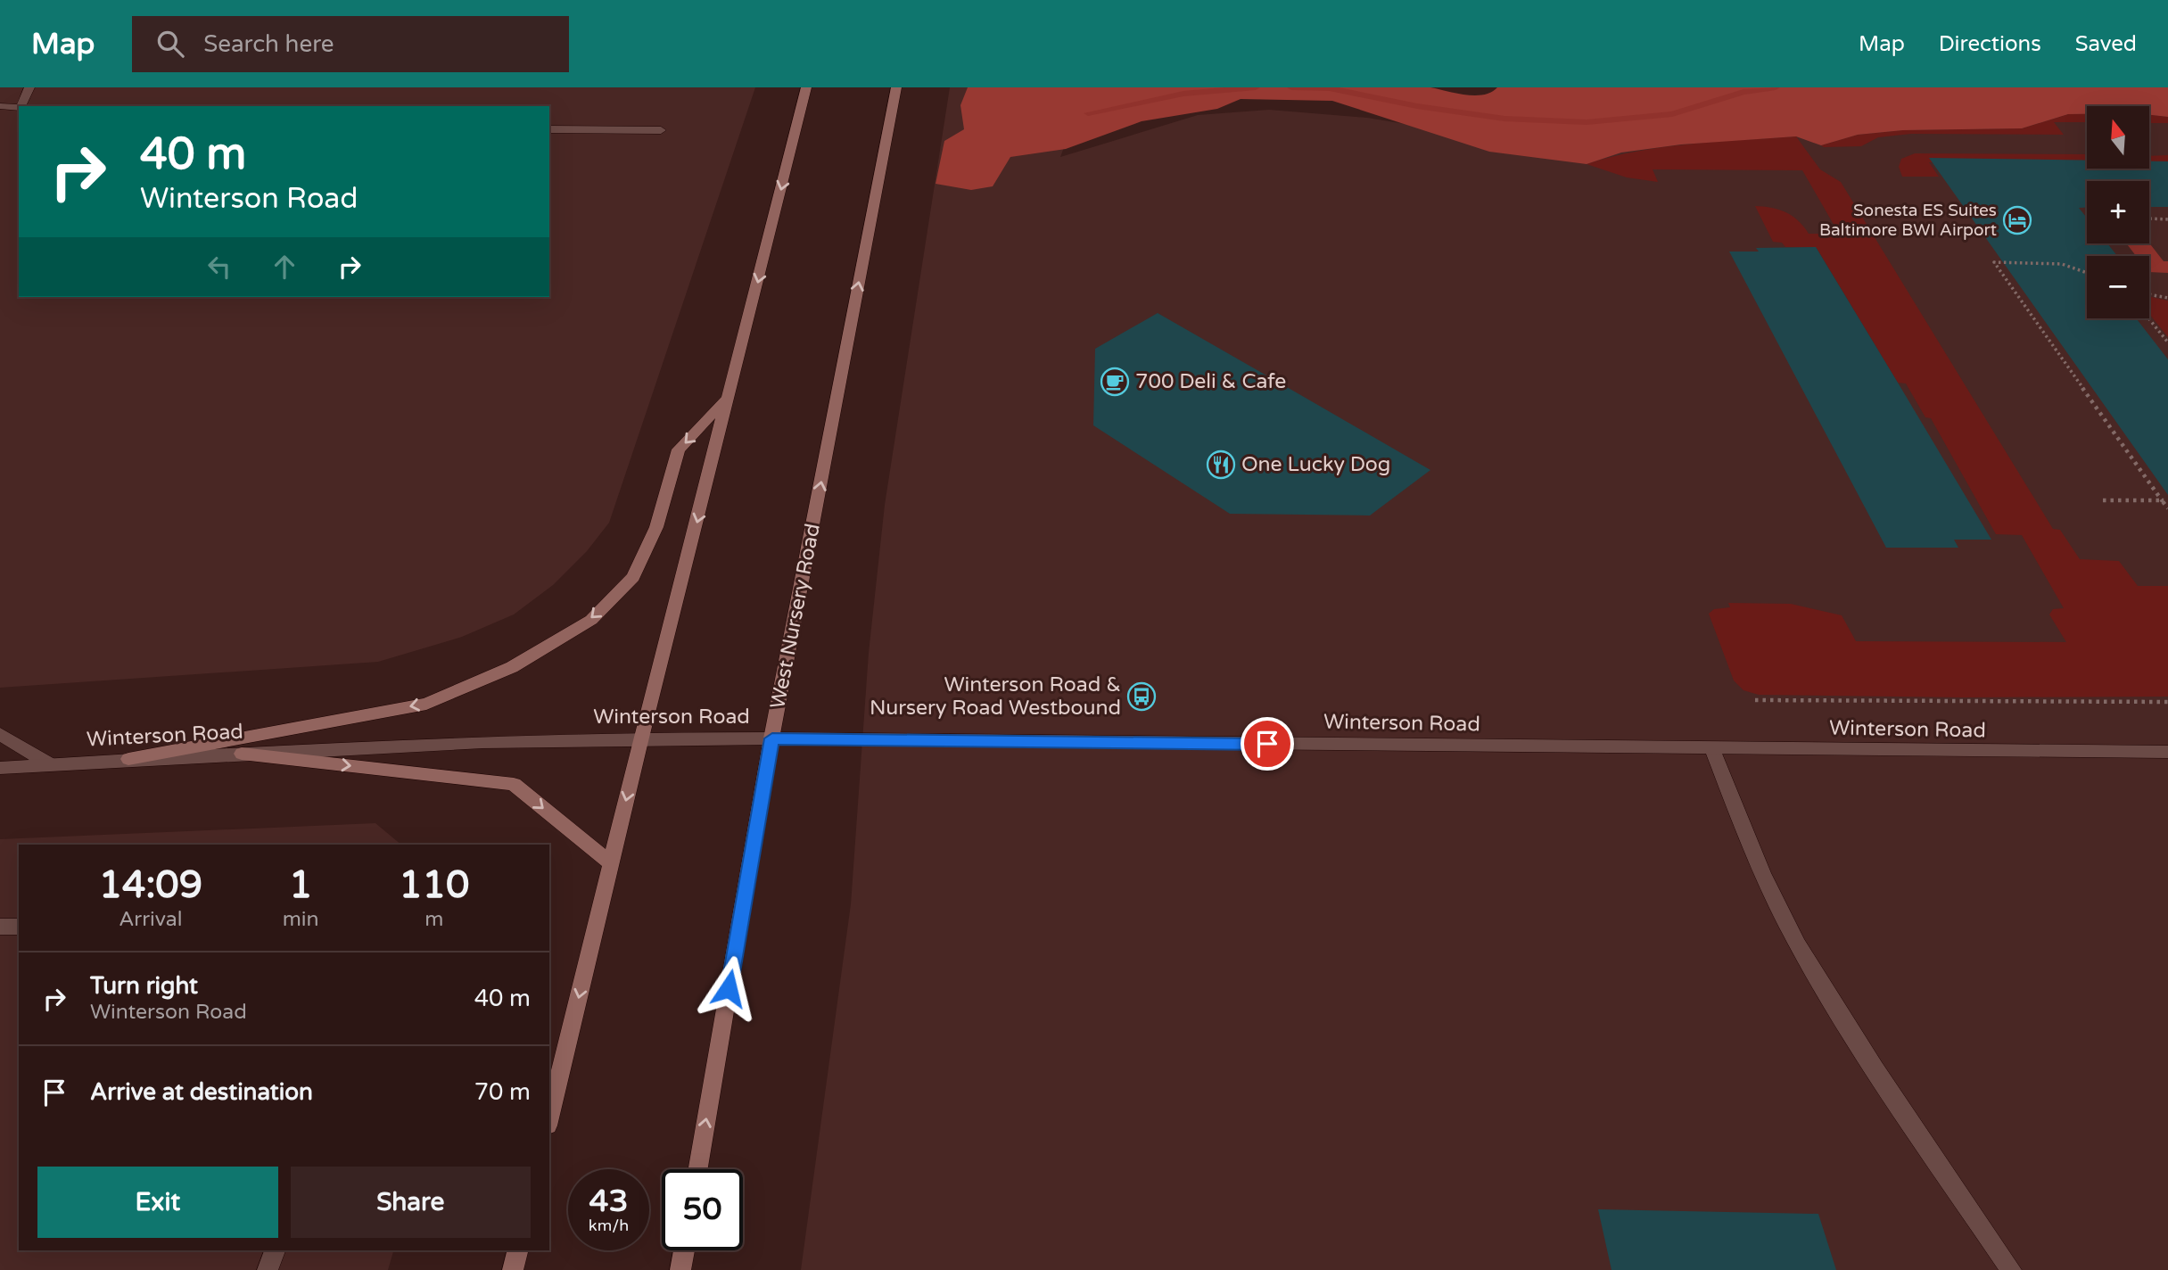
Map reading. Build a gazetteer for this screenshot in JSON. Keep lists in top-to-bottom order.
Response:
{
  "streets": {
    "main road": ["West Nursery Road"],
    "street": ["Winterson Road"]
  },
  "crossings": [
    ["West Nursery Road", "Winterson Road"]
  ],
  "places": {
    "hotel": ["Sonesta ES Suites Baltimore BWI Airport"],
    "cafe": ["700 Deli & Cafe"],
    "restaurant": ["One Lucky Dog"],
    "bus stop": ["Winterson Road & Nursery Road Westbound"]
  },
  "north": "top",
  "page": {
    "header": "Map",
    "search": "Search here",
    "nav": ["Map", "Directions", "Saved"],
    "map_buttons": ["+", "−"],
    "turn": ["40 m", "Winterson Road"],
    "eta": [
      "14:09",
      "Arrival",
      "1",
      "min",
      "110",
      "m"
    ],
    "list": [
      {
        "name": "Turn right",
        "note": "Winterson Road",
        "value": "40 m"
      },
      {
        "name": "Arrive at destination",
        "value": "70 m"
      }
    ],
    "buttons": ["Exit", "Share"],
    "speed": "43 km/h",
    "limit": "50"
  }
}
